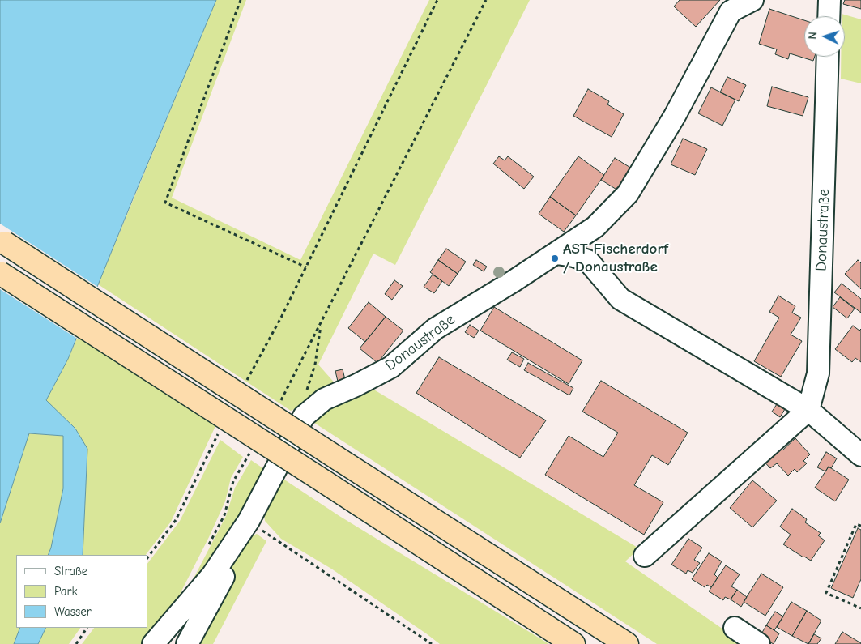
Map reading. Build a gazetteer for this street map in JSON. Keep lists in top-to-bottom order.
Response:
{
  "streets": {
    "street": ["Donaustraße"]
  },
  "places": ["AST Fischerdorf / Donaustraße"],
  "legend": ["Straße", "Park", "Wasser"],
  "north": "left"
}
